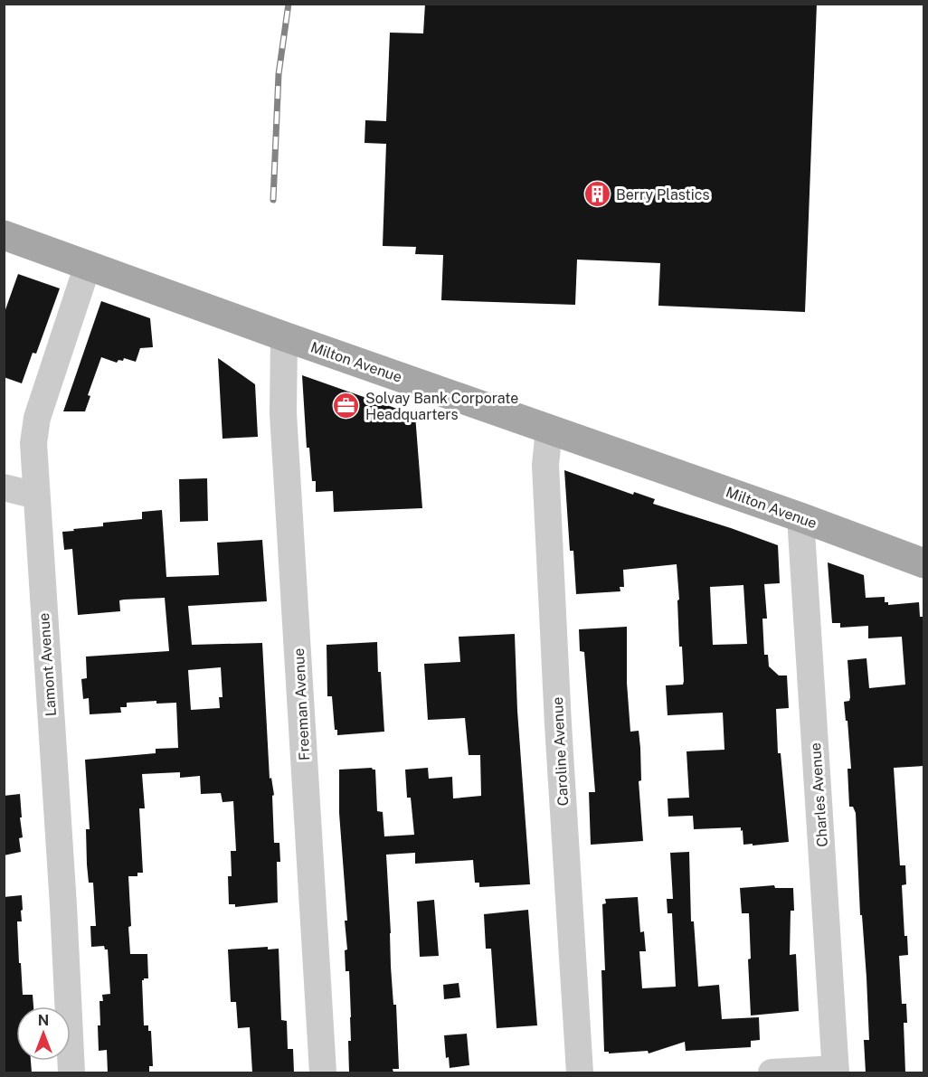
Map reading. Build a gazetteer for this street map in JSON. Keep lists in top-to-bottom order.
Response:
{
  "streets": {
    "main road": ["Milton Avenue"],
    "street": [
      "Lamont Avenue",
      "Freeman Avenue",
      "Caroline Avenue",
      "Charles Avenue"
    ]
  },
  "crossings": [
    ["Milton Avenue", "Lamont Avenue"],
    ["Milton Avenue", "Freeman Avenue"],
    ["Milton Avenue", "Caroline Avenue"],
    ["Milton Avenue", "Charles Avenue"]
  ],
  "places": {
    "building": ["Berry Plastics"],
    "office": ["Solvay Bank Corporate Headquarters"]
  },
  "north": "top"
}
